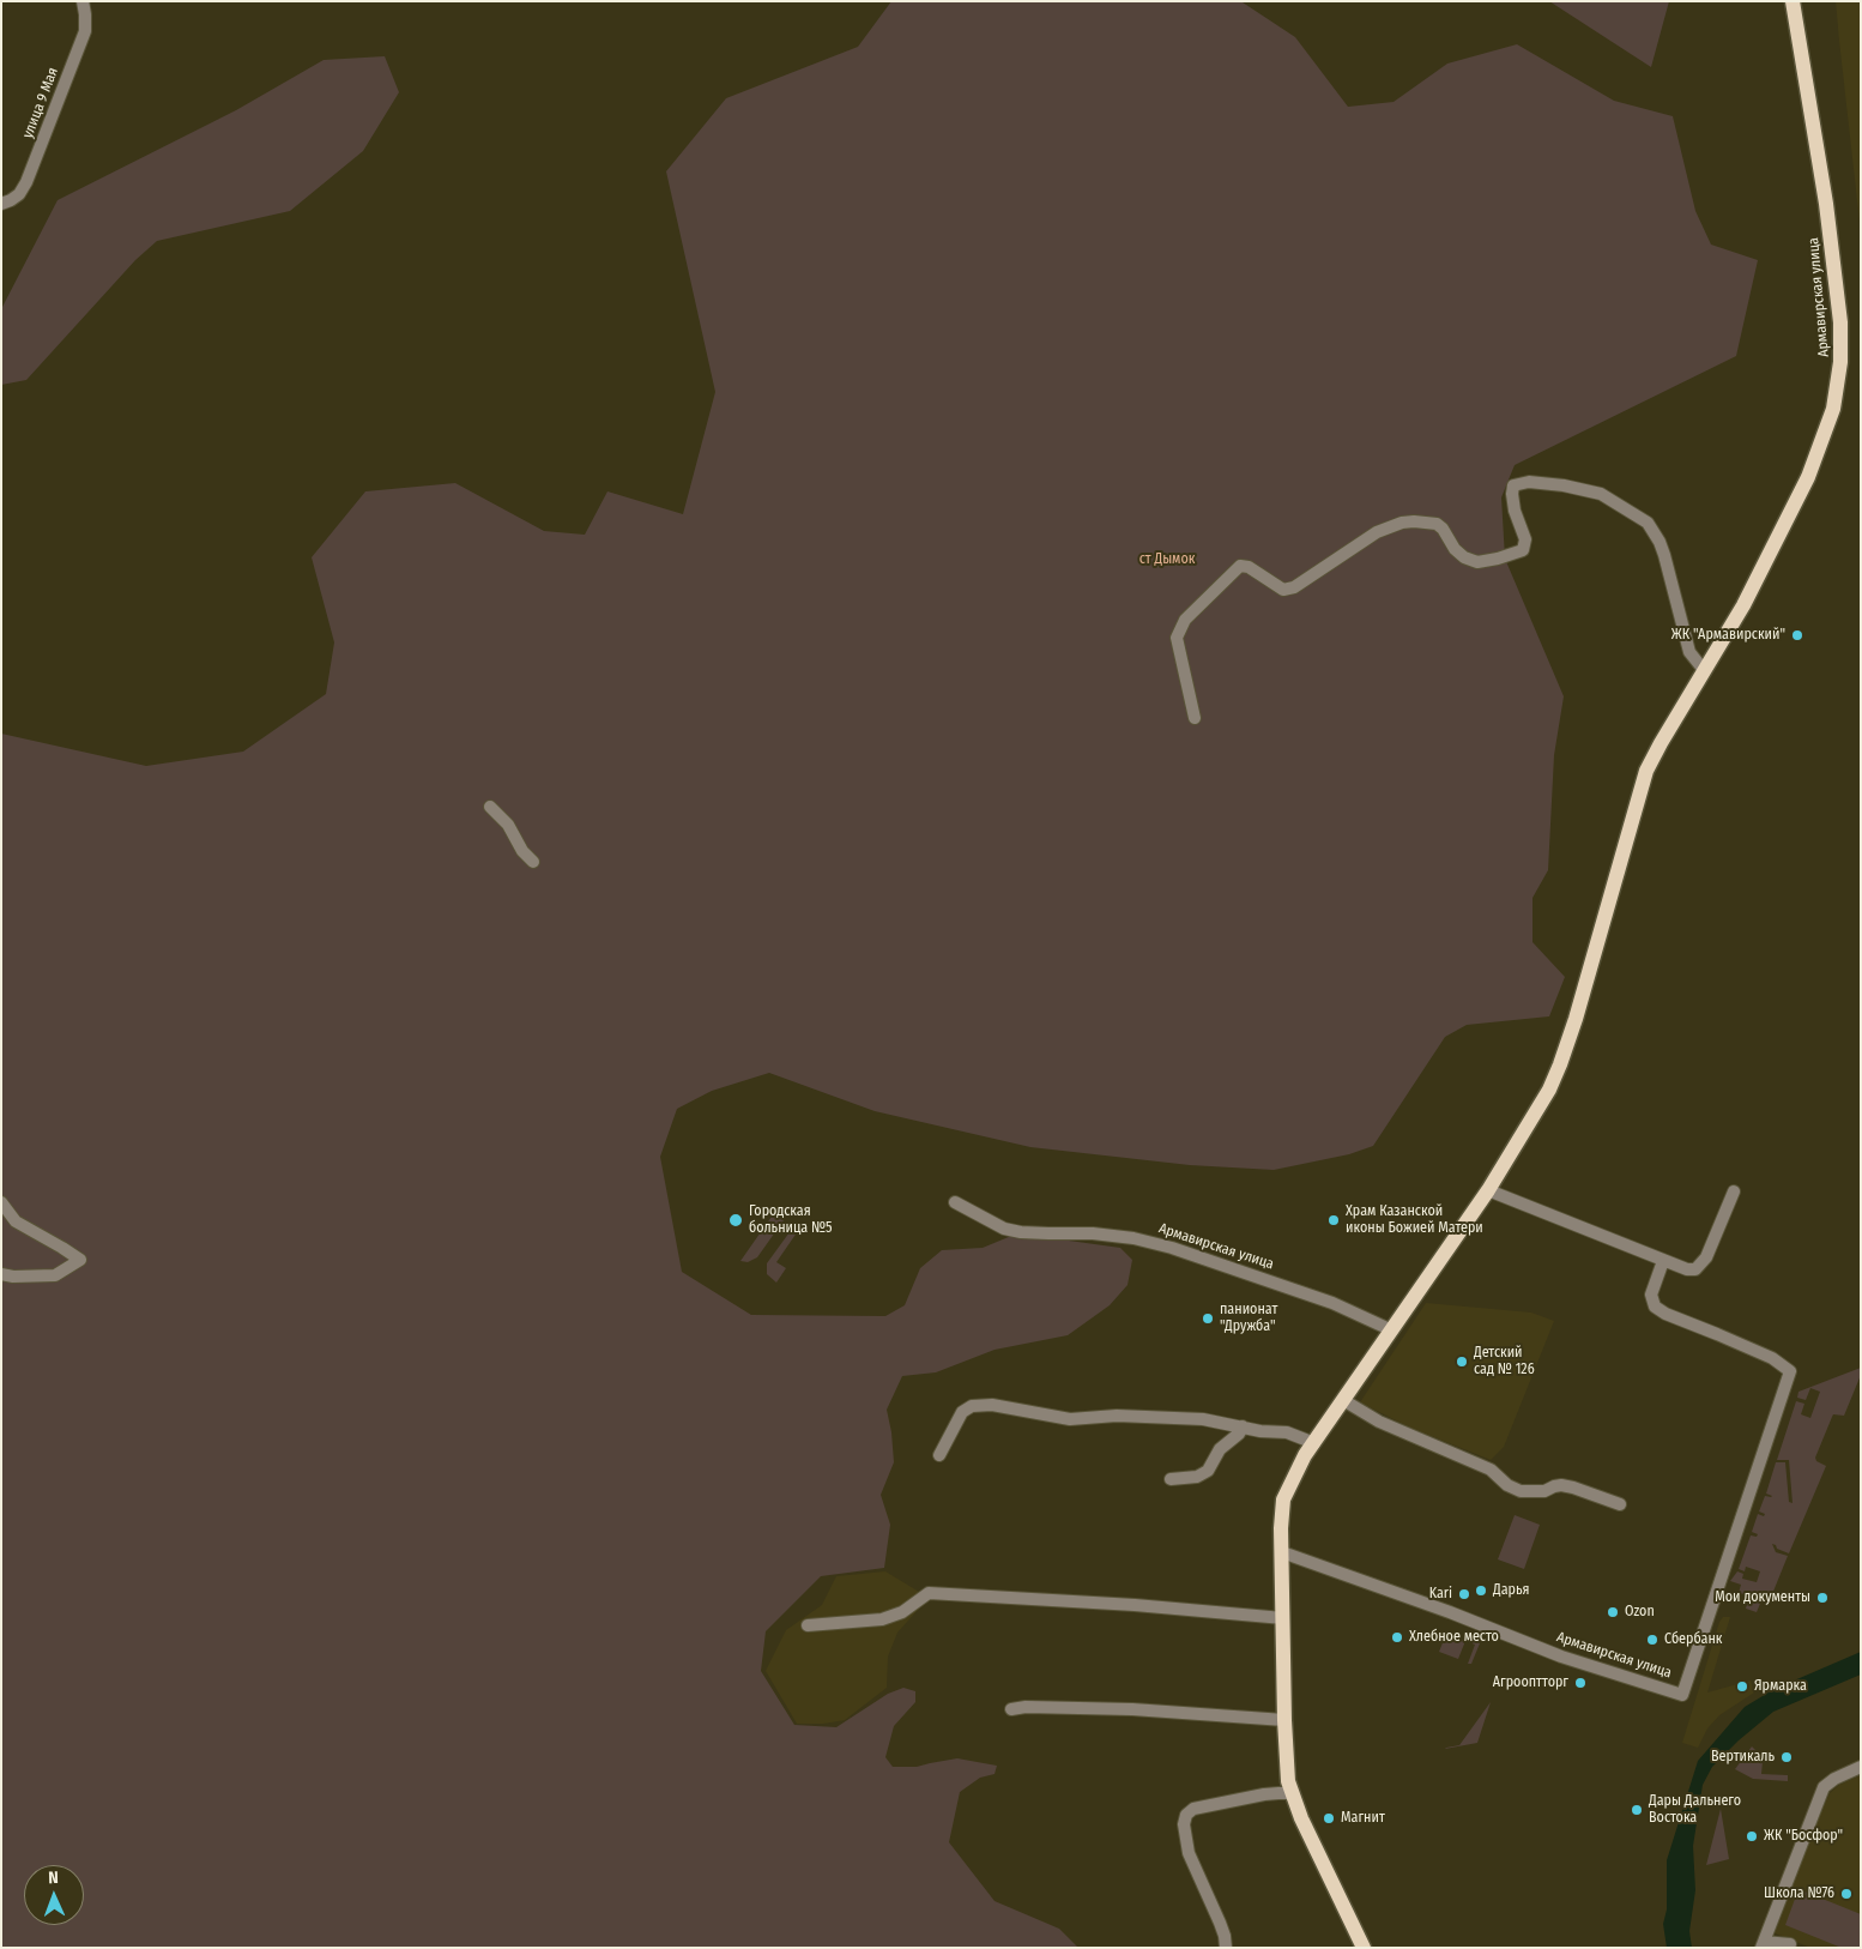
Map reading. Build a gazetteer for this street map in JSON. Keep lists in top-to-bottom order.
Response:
{
  "streets": {
    "main road": ["Армавирская улица"],
    "street": ["улица 9 Мая"]
  },
  "parks": ["ст Дымок"],
  "places": [
    "ЖК \"Армавирский\"",
    "Городская больница №5",
    "Храм Казанской иконы Божией Матери",
    "панионат \"Дружба\"",
    "Детский сад № 126",
    "Дарья",
    "Kari",
    "Мои документы",
    "Ozon",
    "Хлебное место",
    "Сбербанк",
    "Агрооптторг",
    "Ярмарка",
    "Вертикаль",
    "Дары Дальнего Востока",
    "Магнит",
    "ЖК \"Босфор\"",
    "Школа №76"
  ],
  "north": "top"
}
